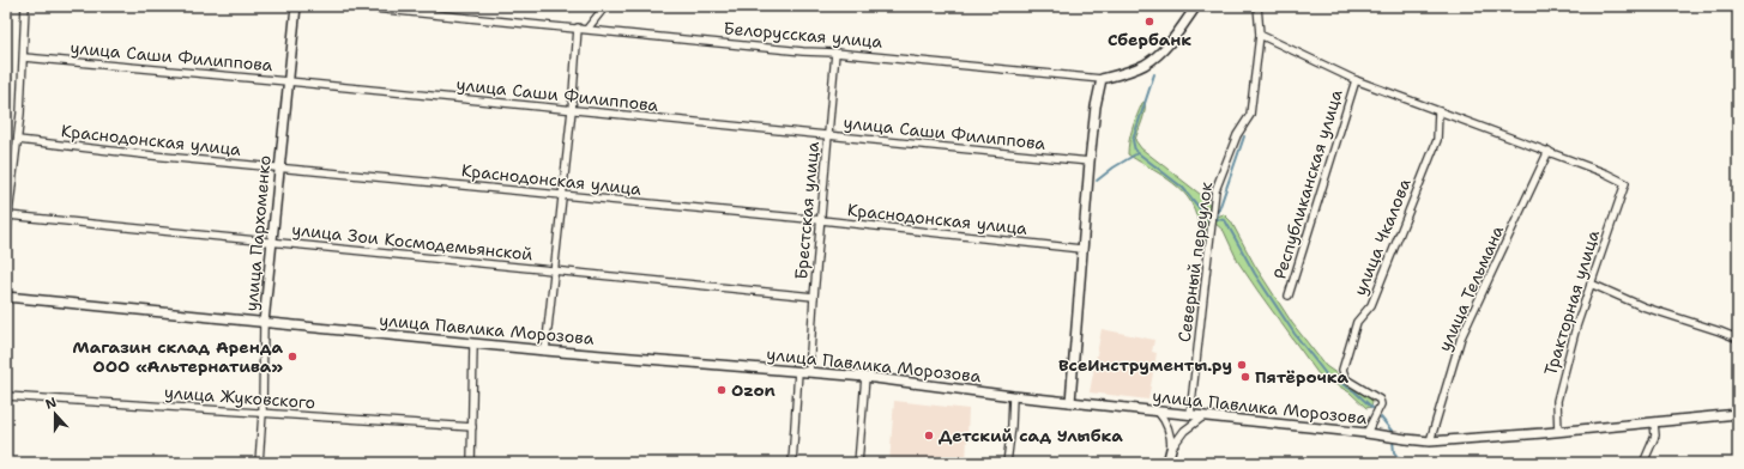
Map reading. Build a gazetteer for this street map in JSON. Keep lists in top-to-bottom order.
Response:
{
  "streets": {
    "street": [
      "Белорусская улица",
      "улица Саши Филиппова",
      "Краснодонская улица",
      "Республиканская улица",
      "Брестская улица",
      "улица Пархоменко",
      "улица Чкалова",
      "улица Зои Космодемьянской",
      "Северный переулок",
      "улица Тельмана",
      "Тракторная улица",
      "улица Павлика Морозова",
      "улица Жуковского"
    ]
  },
  "crossings": [
    ["Белорусская улица", "Брестская улица"],
    ["улица Саши Филиппова", "Брестская улица"],
    ["улица Саши Филиппова", "улица Пархоменко"],
    ["Краснодонская улица", "Брестская улица"],
    ["Краснодонская улица", "улица Пархоменко"],
    ["Брестская улица", "улица Зои Космодемьянской"],
    ["Брестская улица", "улица Павлика Морозова"],
    ["улица Пархоменко", "улица Зои Космодемьянской"],
    ["улица Пархоменко", "улица Павлика Морозова"],
    ["улица Пархоменко", "улица Жуковского"],
    ["улица Чкалова", "улица Павлика Морозова"],
    ["Северный переулок", "улица Павлика Морозова"],
    ["улица Тельмана", "Тракторная улица"],
    ["улица Тельмана", "улица Павлика Морозова"],
    ["Тракторная улица", "улица Павлика Морозова"]
  ],
  "places": [
    "Сбербанк",
    "Магазин склад Аренда ООО «Альтернатива»",
    "ВсеИнструменты.ру",
    "Пятёрочка",
    "Ozon",
    "Детский сад Улыбка"
  ],
  "north": "top"
}
